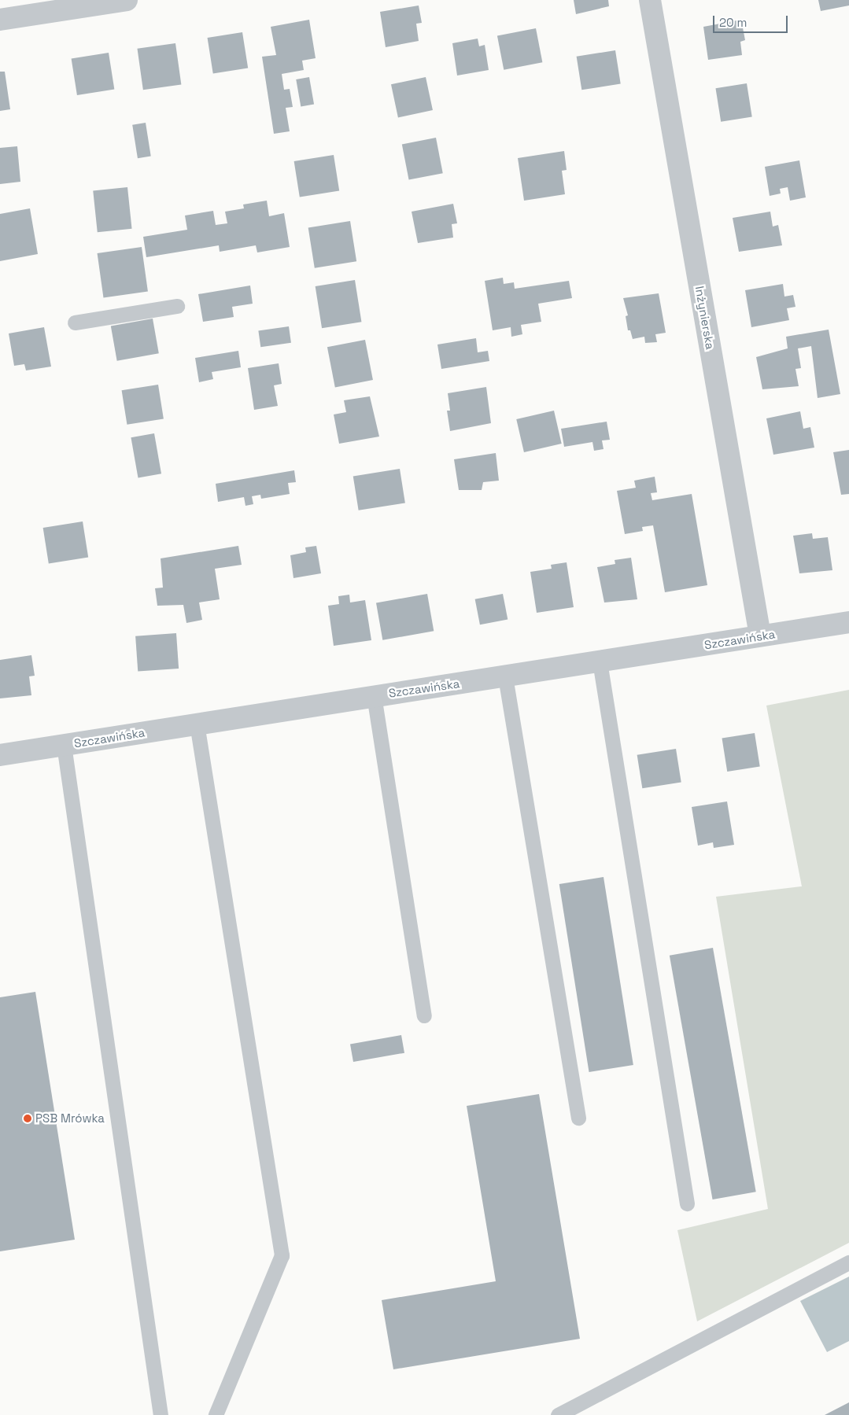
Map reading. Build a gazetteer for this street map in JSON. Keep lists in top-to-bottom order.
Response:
{
  "streets": {
    "street": ["Inżynierska", "Szczawińska"]
  },
  "crossings": [
    ["Inżynierska", "Szczawińska"]
  ],
  "places": ["PSB Mrówka"],
  "scale_bar": "20 m"
}
